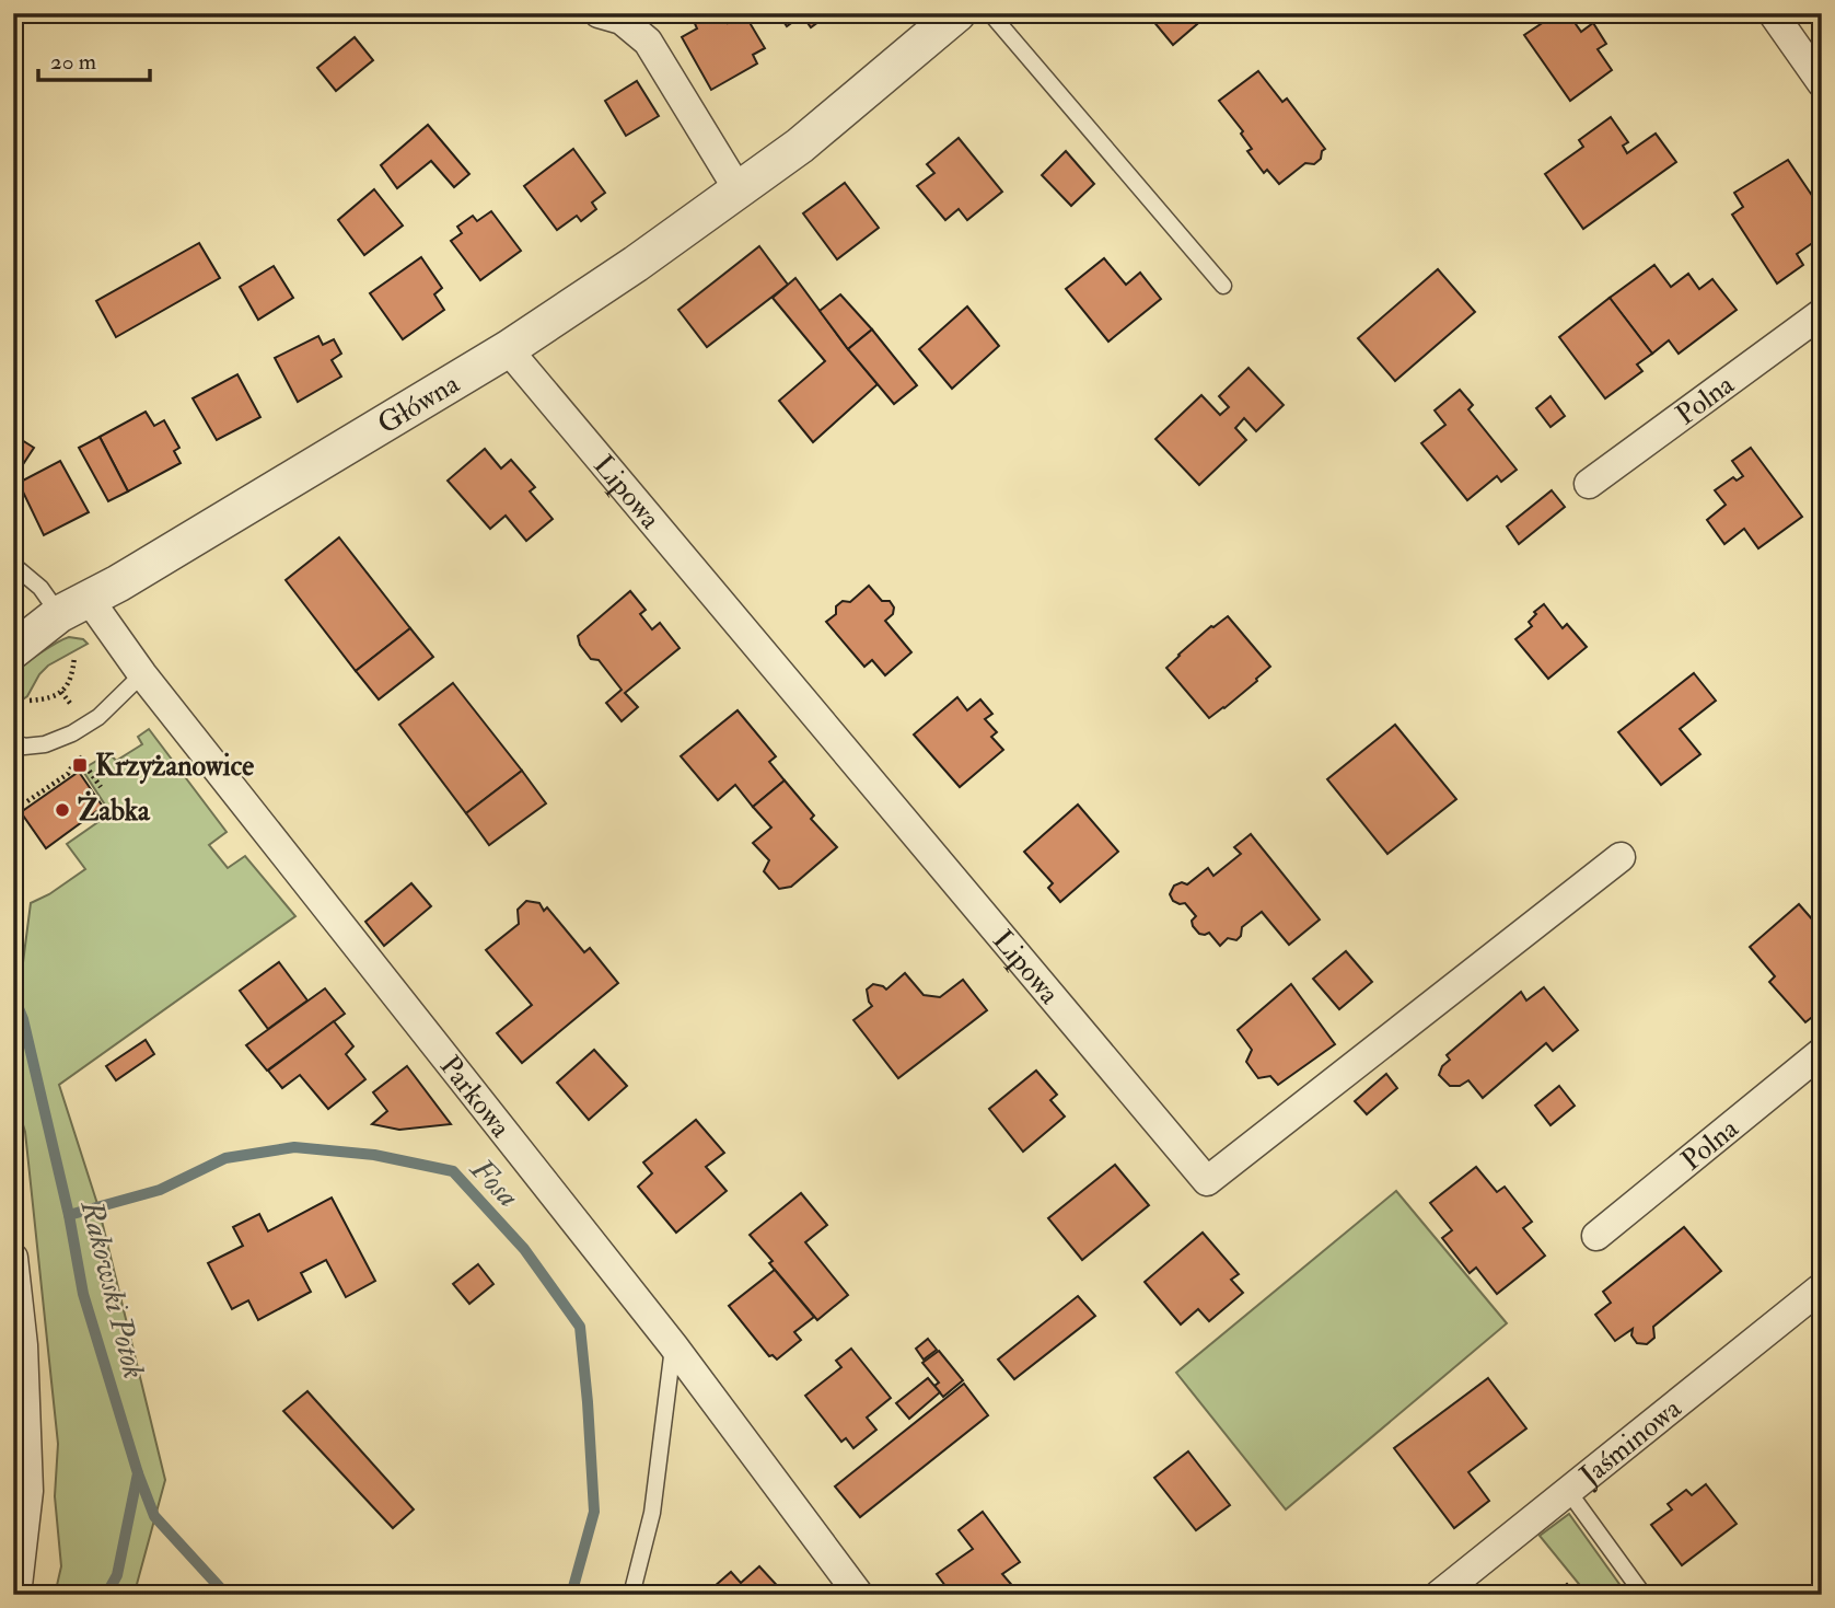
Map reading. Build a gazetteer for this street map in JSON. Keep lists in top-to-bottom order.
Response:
{
  "streets": {
    "street": [
      "Polna",
      "Główna",
      "Lipowa",
      "Parkowa",
      "Jaśminowa"
    ]
  },
  "crossings": [
    ["Główna", "Lipowa"],
    ["Główna", "Parkowa"]
  ],
  "water": ["Fosa", "Rakowski Potok"],
  "places": {
    "transit": ["Krzyżanowice"],
    "other": ["Żabka"]
  },
  "scale_bar": "20 m"
}
